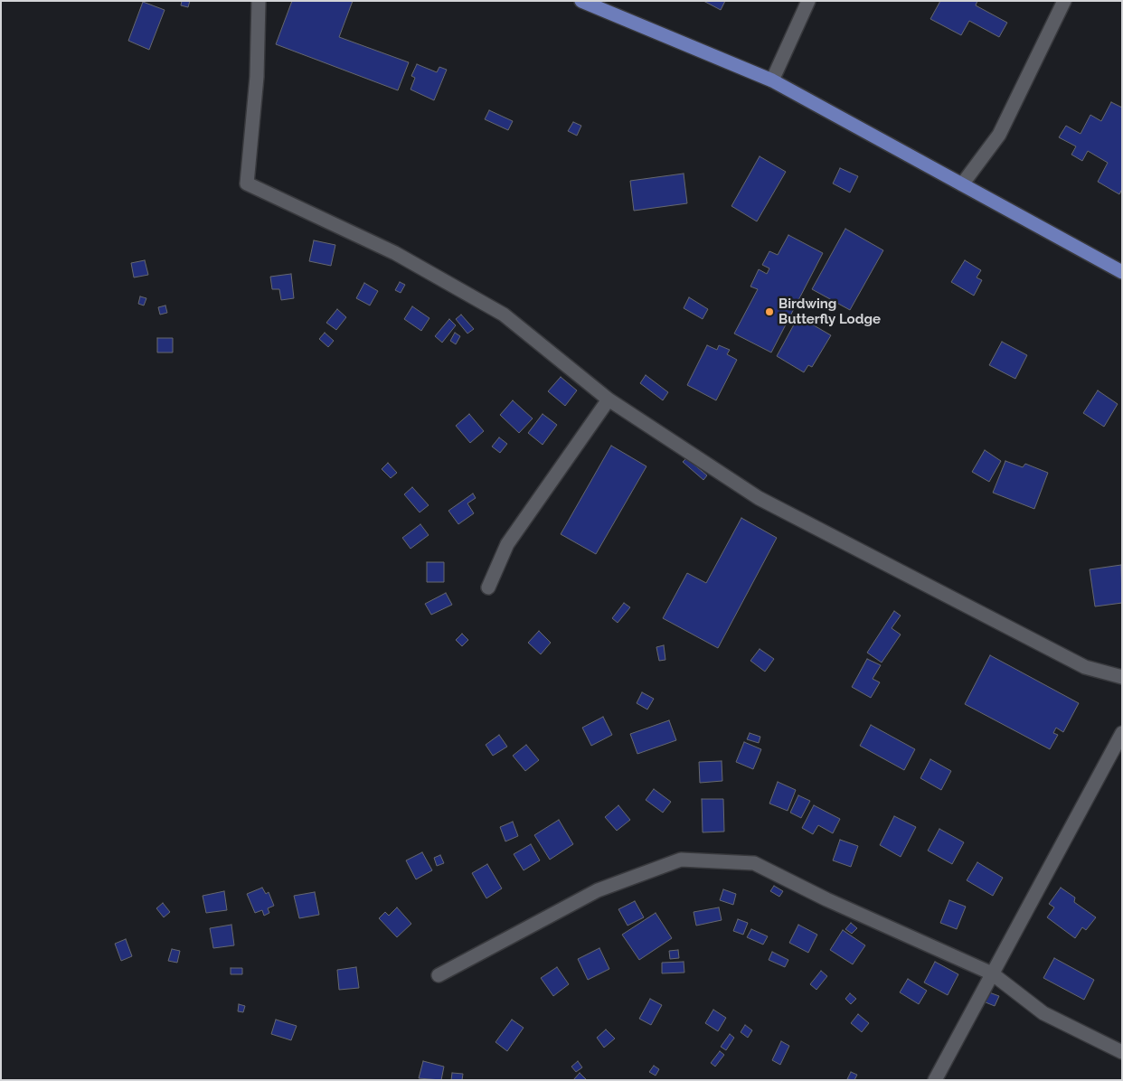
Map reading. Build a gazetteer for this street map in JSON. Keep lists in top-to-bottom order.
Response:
{
  "places": ["Birdwing Butterfly Lodge"]
}
